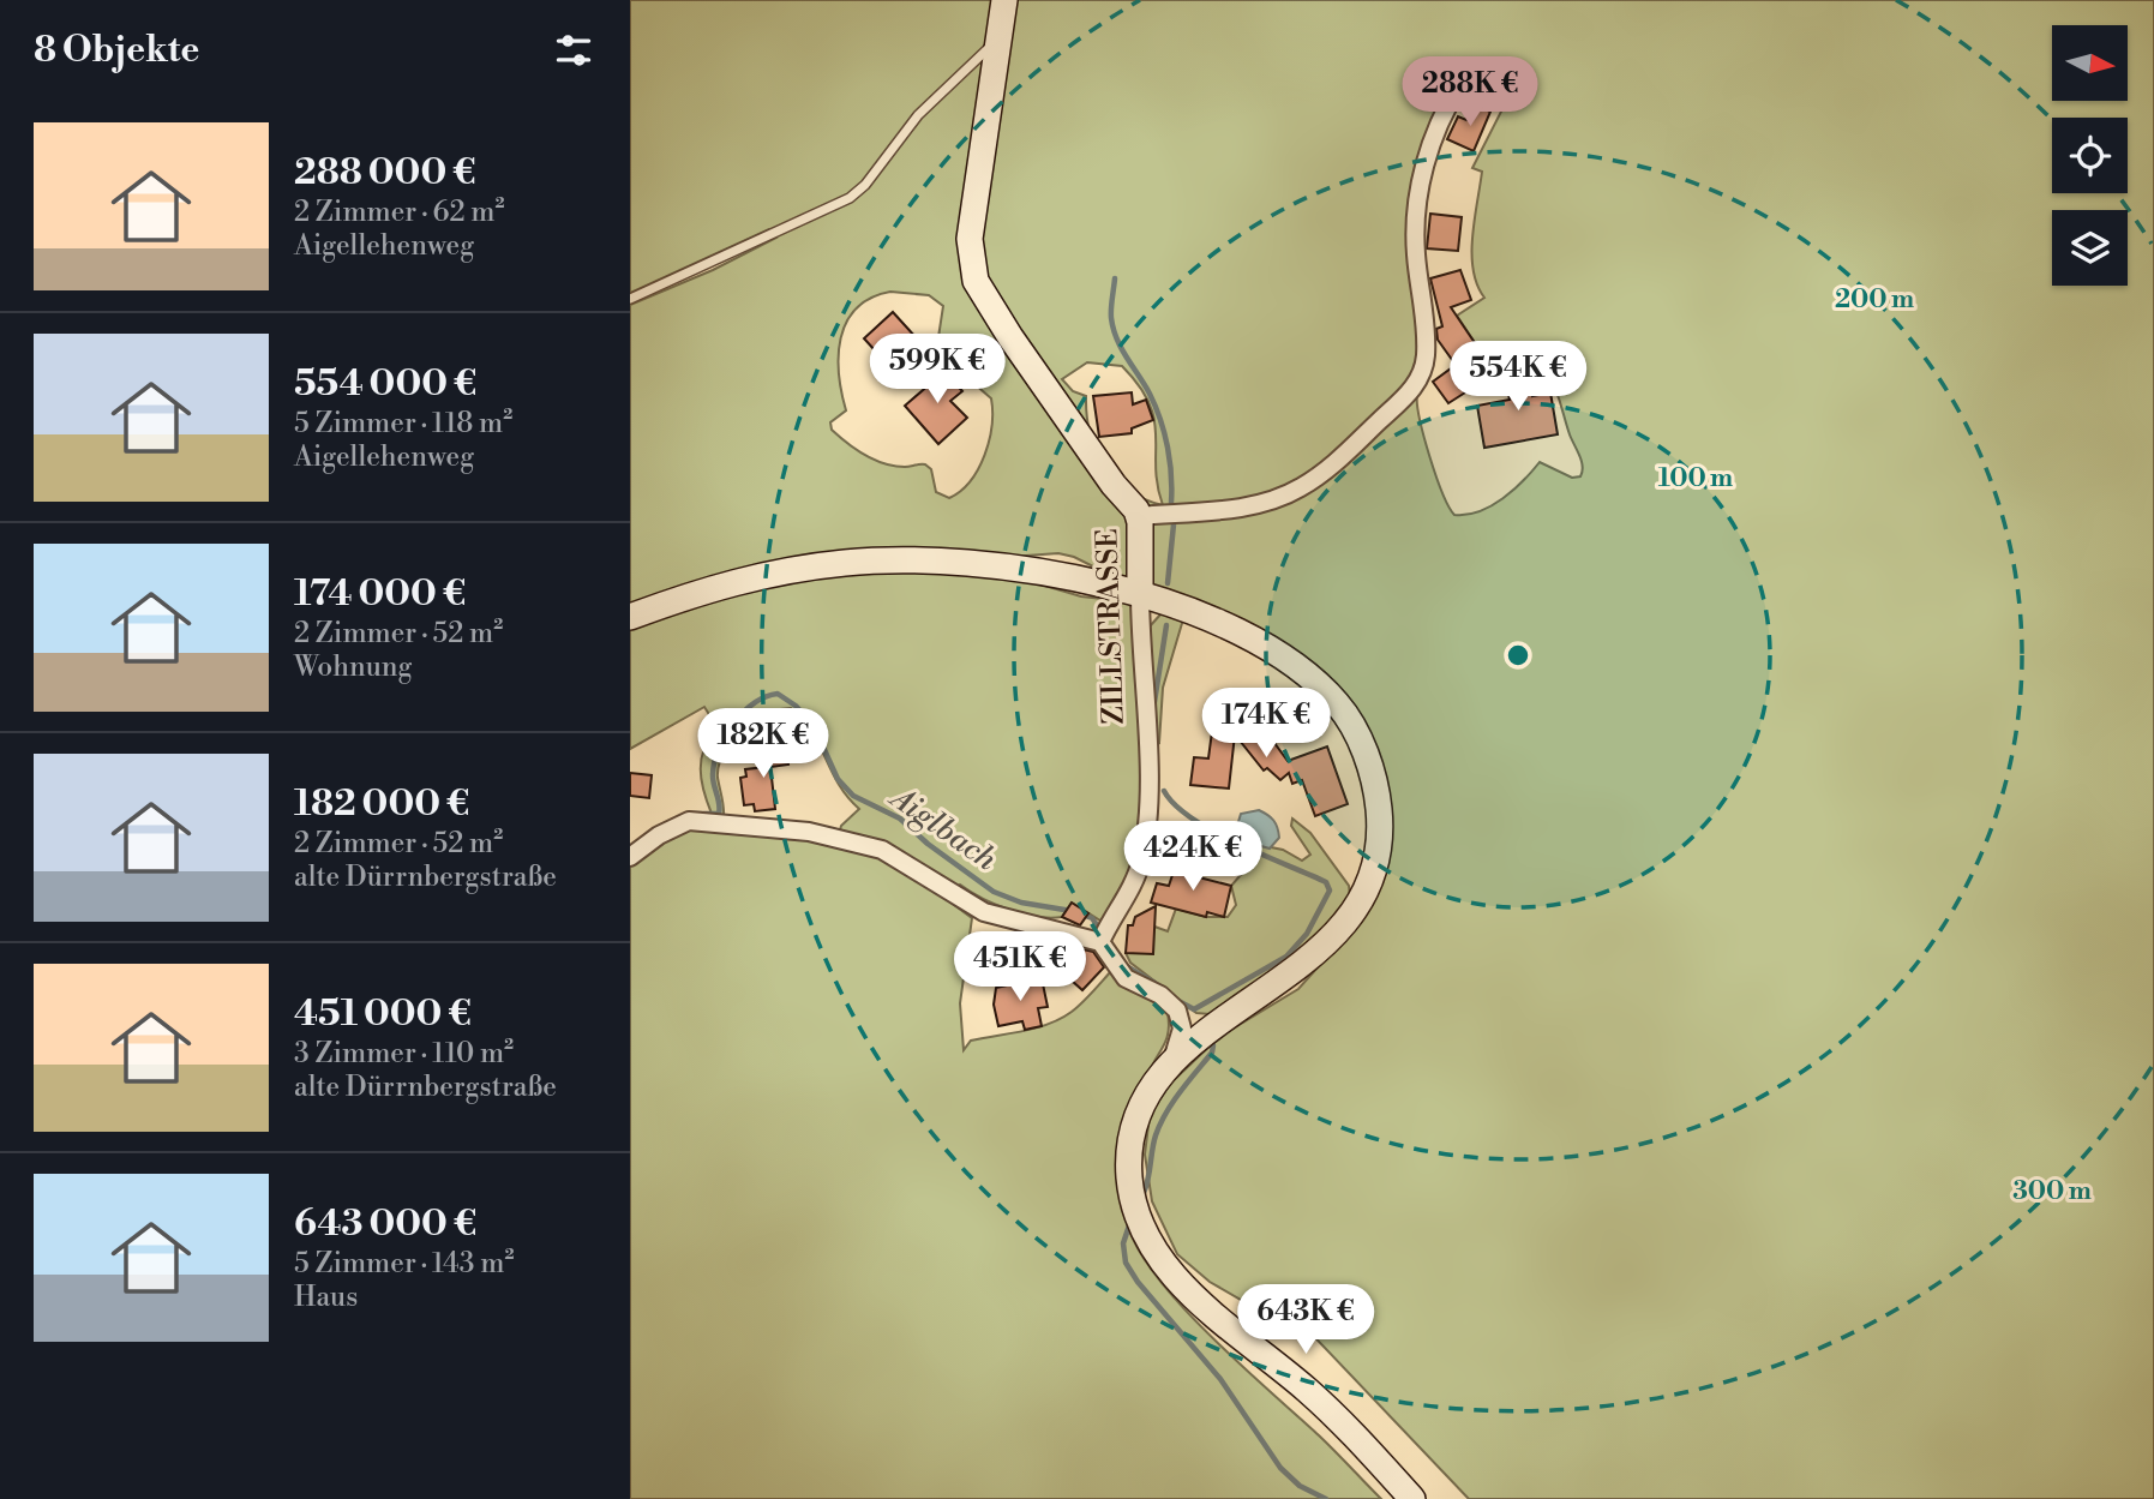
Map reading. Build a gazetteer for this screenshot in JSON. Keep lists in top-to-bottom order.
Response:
{
  "streets": {
    "main road": ["ZILLSTRASSE"]
  },
  "water": ["Aiglbach"],
  "north": "right",
  "page": {
    "heading": "8 Objekte",
    "price": [
      "288K €",
      "599K €",
      "554K €",
      "174K €",
      "182K €",
      "424K €",
      "451K €",
      "643K €"
    ],
    "list": [
      {
        "name": "288 000 €",
        "note": "2 Zimmer · 62 m² · Aigellehenweg"
      },
      {
        "name": "554 000 €",
        "note": "5 Zimmer · 118 m² · Aigellehenweg"
      },
      {
        "name": "174 000 €",
        "note": "2 Zimmer · 52 m² · Wohnung"
      },
      {
        "name": "182 000 €",
        "note": "2 Zimmer · 52 m² · alte Dürrnbergstraße"
      },
      {
        "name": "451 000 €",
        "note": "3 Zimmer · 110 m² · alte Dürrnbergstraße"
      },
      {
        "name": "643 000 €",
        "note": "5 Zimmer · 143 m² · Haus"
      }
    ]
  },
  "rings": ["200 m", "100 m", "300 m"]
}
